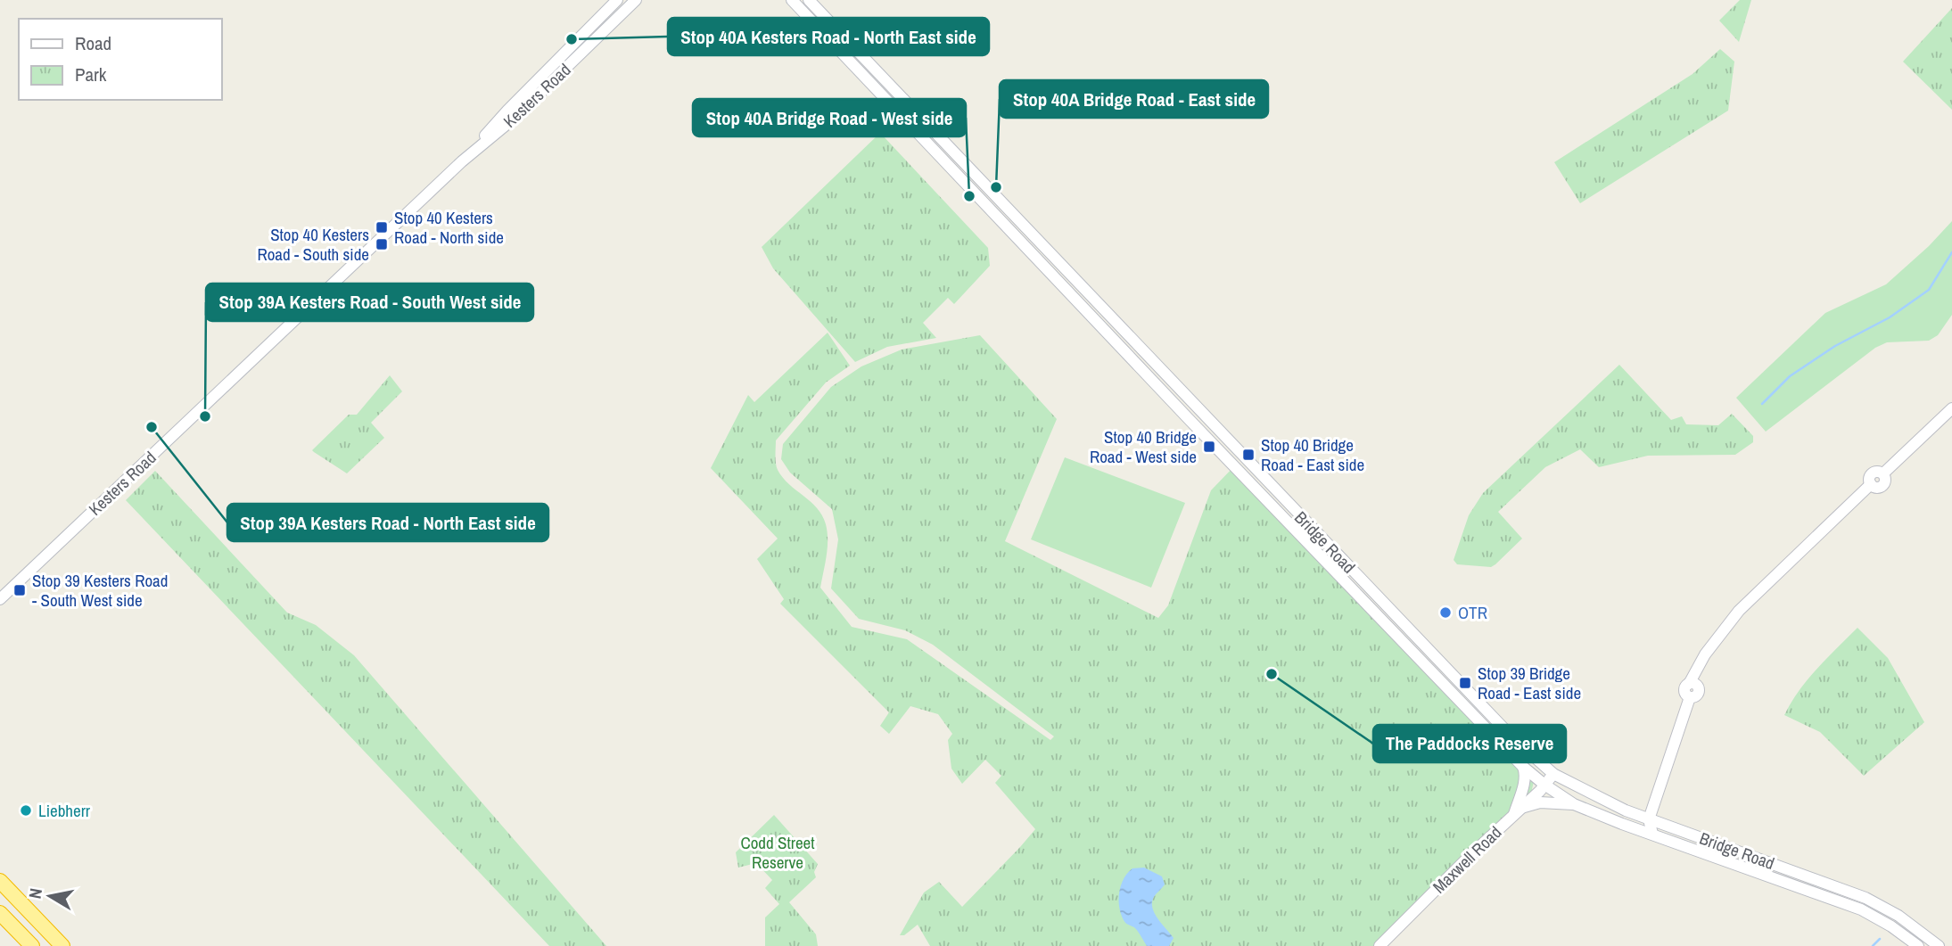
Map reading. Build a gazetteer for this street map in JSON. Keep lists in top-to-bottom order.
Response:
{
  "streets": {
    "main road": ["Kesters Road", "Bridge Road", "Maxwell Road"]
  },
  "crossings": [
    ["Bridge Road", "Maxwell Road"]
  ],
  "parks": ["Codd Street Reserve"],
  "places": {
    "other": [
      "Stop 40A Kesters Road - North East side",
      "Stop 40A Bridge Road - East side",
      "Stop 40A Bridge Road - West side",
      "Stop 39A Kesters Road - South West side",
      "Stop 39A Kesters Road - North East side",
      "OTR",
      "The Paddocks Reserve",
      "Liebherr"
    ],
    "transit": [
      "Stop 40 Kesters Road - North side",
      "Stop 40 Kesters Road - South side",
      "Stop 40 Bridge Road - West side",
      "Stop 40 Bridge Road - East side",
      "Stop 39 Kesters Road - South West side",
      "Stop 39 Bridge Road - East side"
    ]
  },
  "legend": ["Road", "Park"],
  "north": "left"
}
